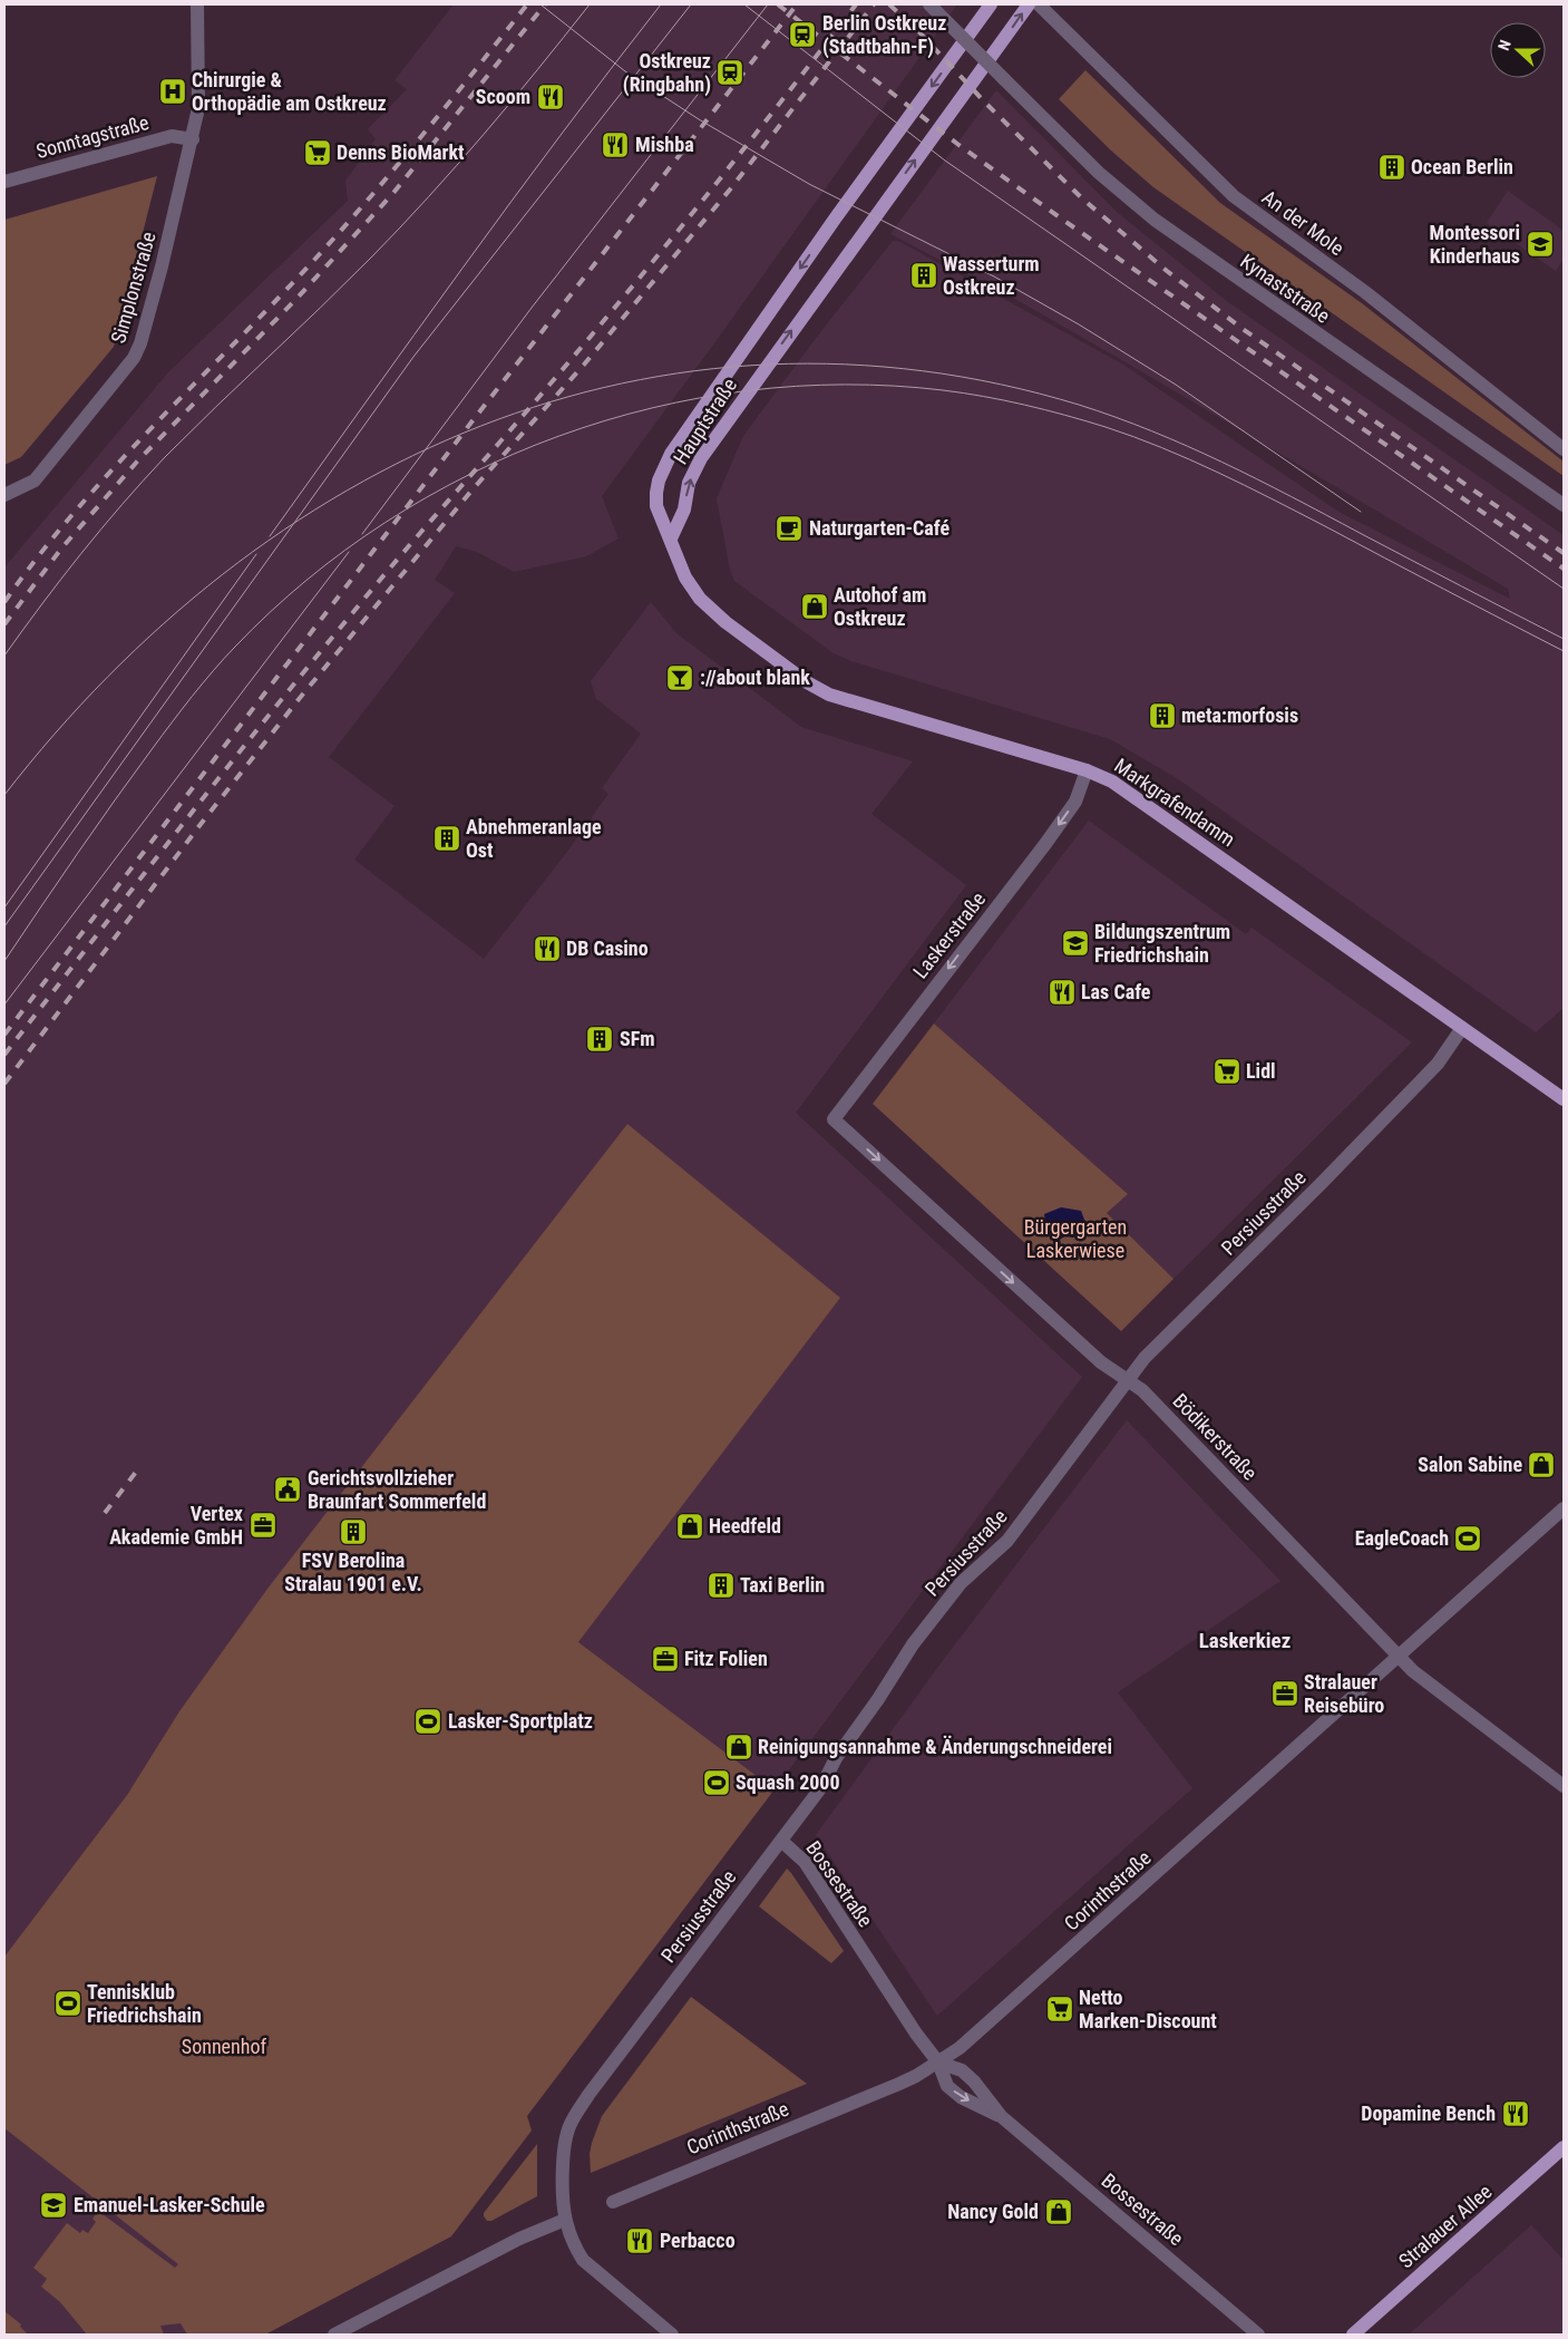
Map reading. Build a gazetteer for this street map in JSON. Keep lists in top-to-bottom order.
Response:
{
  "streets": {
    "main road": ["Hauptstraße", "Markgrafendamm", "Stralauer Allee"],
    "street": [
      "Sonntagstraße",
      "An der Mole",
      "Simplonstraße",
      "Kynaststraße",
      "Laskerstraße",
      "Persiusstraße",
      "Bödikerstraße",
      "Bossestraße",
      "Corinthstraße"
    ]
  },
  "crossings": [
    ["Sonntagstraße", "Simplonstraße"],
    ["Hauptstraße", "Markgrafendamm"],
    ["Markgrafendamm", "Laskerstraße"],
    ["Markgrafendamm", "Persiusstraße"],
    ["Laskerstraße", "Bödikerstraße"],
    ["Persiusstraße", "Bödikerstraße"],
    ["Persiusstraße", "Bossestraße"],
    ["Bödikerstraße", "Corinthstraße"],
    ["Bossestraße", "Corinthstraße"]
  ],
  "one_way": ["Laskerstraße", "Bödikerstraße"],
  "districts": ["Laskerkiez"],
  "parks": ["Bürgergarten Laskerwiese", "Sonnenhof"],
  "places": {
    "station": ["Berlin Ostkreuz (Stadtbahn-F)", "Ostkreuz (Ringbahn)"],
    "hospital": ["Chirurgie & Orthopädie am Ostkreuz"],
    "restaurant": [
      "Scoom",
      "Mishba",
      "DB Casino",
      "Las Cafe",
      "Dopamine Bench",
      "Perbacco"
    ],
    "supermarket": ["Denns BioMarkt", "Lidl", "Netto Marken-Discount"],
    "building": [
      "Ocean Berlin",
      "Wasserturm Ostkreuz",
      "meta:morfosis",
      "Abnehmeranlage Ost",
      "SFm",
      "FSV Berolina Stralau 1901 e.V.",
      "Taxi Berlin"
    ],
    "school or university": ["Montessori Kinderhaus", "Bildungszentrum Friedrichshain", "Emanuel-Lasker-Schule"],
    "cafe": ["Naturgarten-Café"],
    "shop": [
      "Autohof am Ostkreuz",
      "Salon Sabine",
      "Heedfeld",
      "Reinigungsannahme & Änderungschneiderei",
      "Nancy Gold"
    ],
    "bar": ["://about blank"],
    "public building": ["Gerichtsvollzieher Braunfart Sommerfeld"],
    "office": ["Vertex Akademie GmbH", "Fitz Folien", "Stralauer Reisebüro"],
    "sports": [
      "EagleCoach",
      "Lasker-Sportplatz",
      "Squash 2000",
      "Tennisklub Friedrichshain"
    ]
  },
  "north": "left"
}
